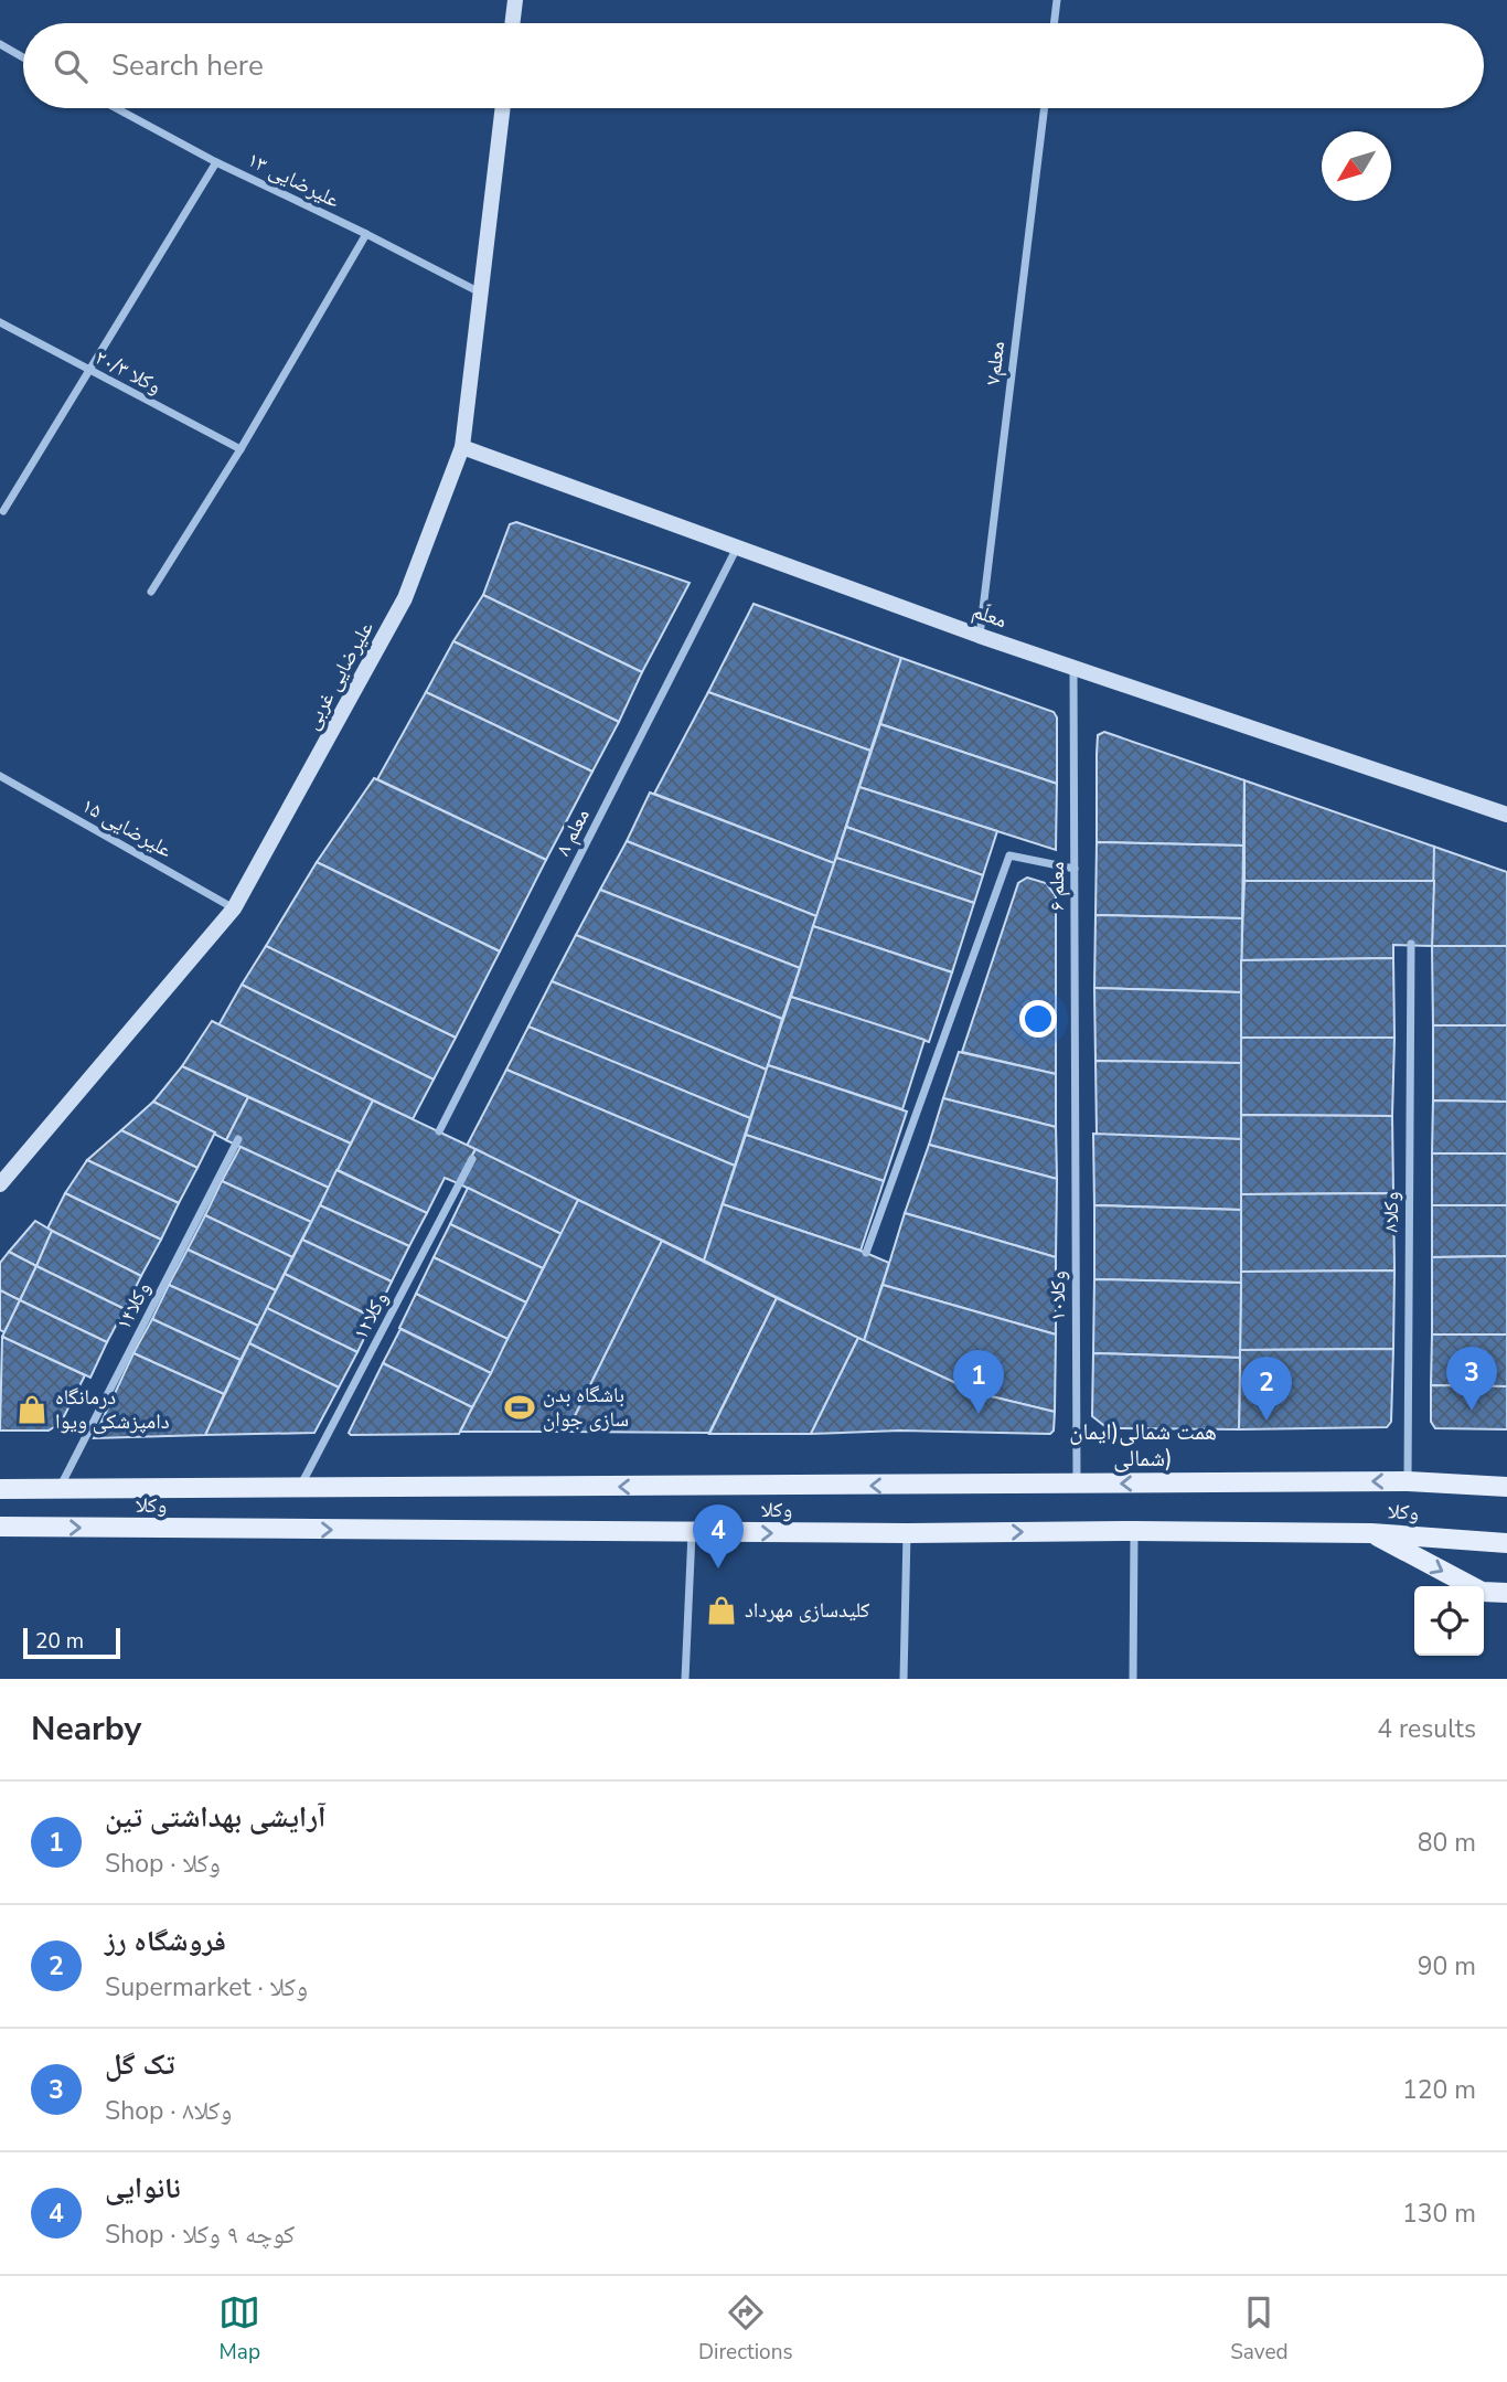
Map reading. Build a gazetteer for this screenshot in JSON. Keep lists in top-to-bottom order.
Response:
{
  "streets": {
    "main road": ["وکلا"],
    "street": [
      "۱۳ علیرضایی",
      "معلم۷",
      "وکلا ۲۰/۳",
      "معلّم",
      "علیرضایی غربی",
      "۱۵ علیرضایی",
      "۸ معلم",
      "۶ معلم",
      "وکلا۸",
      "وکلا۱۰",
      "وکلا۱۴",
      "وکلا۱۲"
    ]
  },
  "crossings": [
    ["۱۳ علیرضایی", "علیرضایی غربی"],
    ["معلم۷", "معلّم"],
    ["معلّم", "علیرضایی غربی"],
    ["معلّم", "۸ معلم"],
    ["معلّم", "۶ معلم"],
    ["علیرضایی غربی", "۱۵ علیرضایی"],
    ["۶ معلم", "وکلا۱۰"],
    ["وکلا۸", "وکلا"],
    ["وکلا۱۰", "وکلا"],
    ["وکلا۱۴", "وکلا"],
    ["وکلا۱۲", "وکلا"]
  ],
  "districts": ["همت شمالی(ایمان شمالی)"],
  "places": {
    "sports": ["باشگاه بدن سازی جوان"],
    "shop": ["درمانگاه دامپزشکی ویوا", "کلیدسازی مهرداد"]
  },
  "scale_bar": "20 m",
  "north": "bottom left",
  "page": {
    "search": "Search here",
    "pins": [
      "3",
      "1",
      "2",
      "4"
    ],
    "scale": "20 m",
    "heading": ["Nearby", "4 results"],
    "list": [
      {
        "mark": "1",
        "name": "آرایشی بهداشتی تین",
        "note": "Shop · وکلا",
        "value": "80 m"
      },
      {
        "mark": "2",
        "name": "فروشگاه رز",
        "note": "Supermarket · وکلا",
        "value": "90 m"
      },
      {
        "mark": "3",
        "name": "تک گل",
        "note": "Shop · وکلا۸",
        "value": "120 m"
      },
      {
        "mark": "4",
        "name": "نانوایی",
        "note": "Shop · کوچه ۹ وکلا",
        "value": "130 m"
      }
    ],
    "nav": ["Map", "Directions", "Saved"]
  }
}
